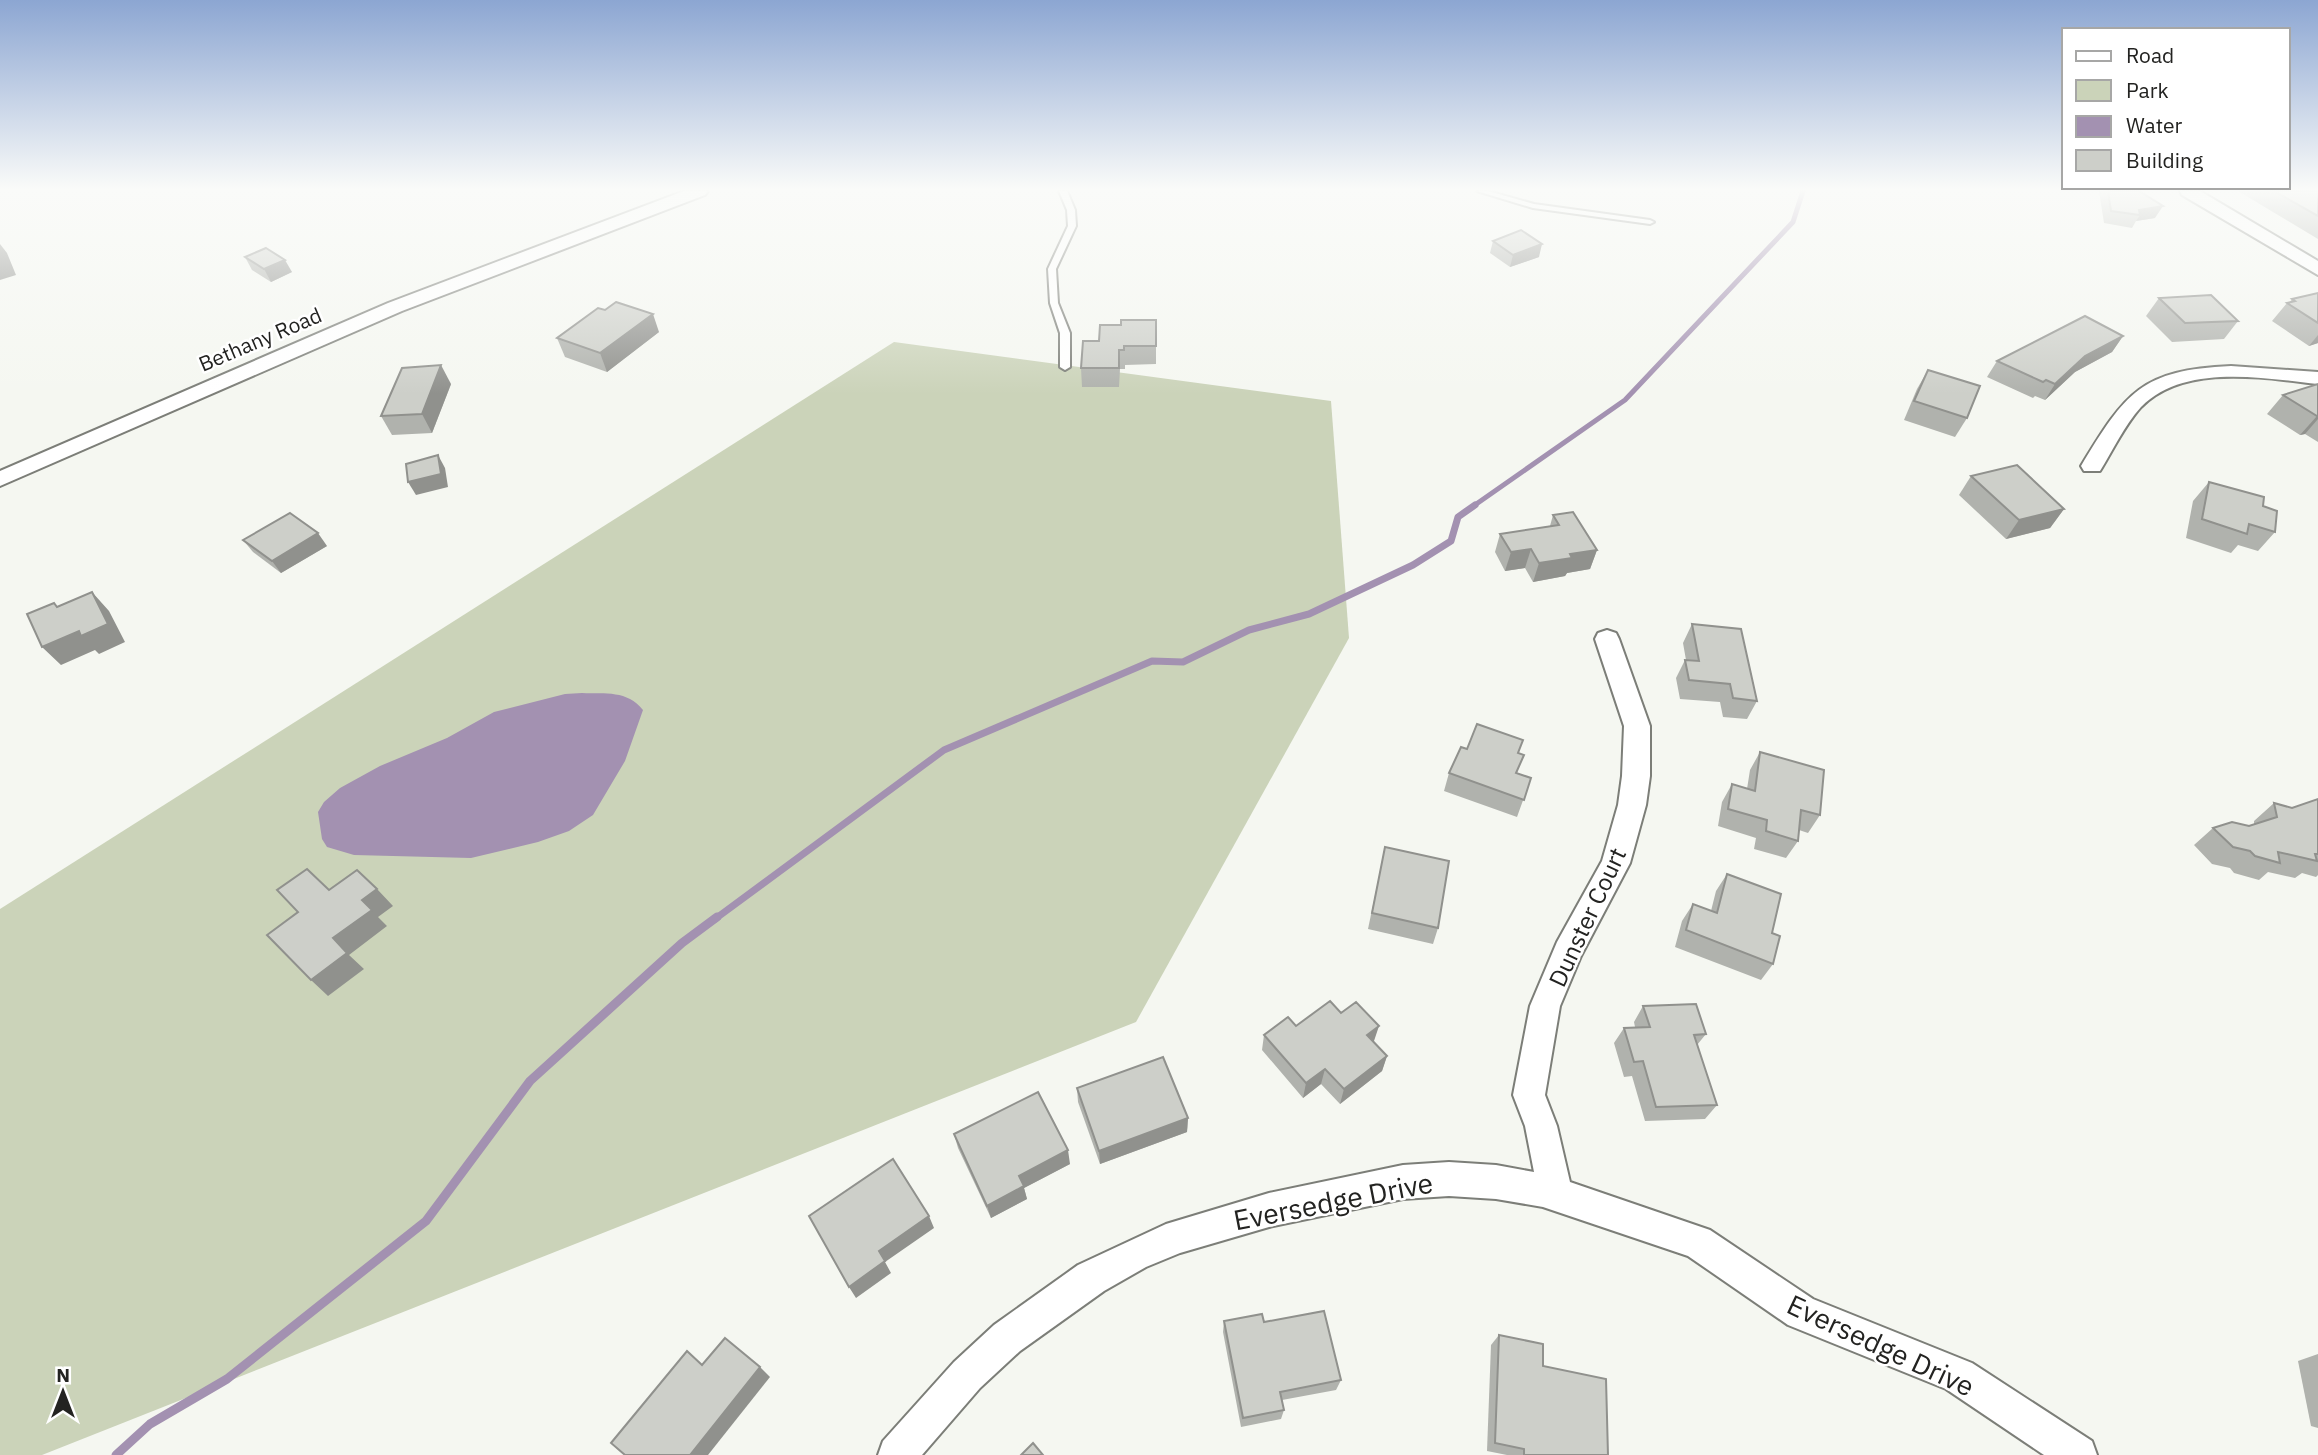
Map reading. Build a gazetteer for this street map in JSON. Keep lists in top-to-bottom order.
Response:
{
  "streets": {
    "street": ["Bethany Road", "Dunster Court", "Eversedge Drive"]
  },
  "crossings": [
    ["Dunster Court", "Eversedge Drive"]
  ],
  "legend": [
    "Road",
    "Park",
    "Water",
    "Building"
  ],
  "north": "top"
}
